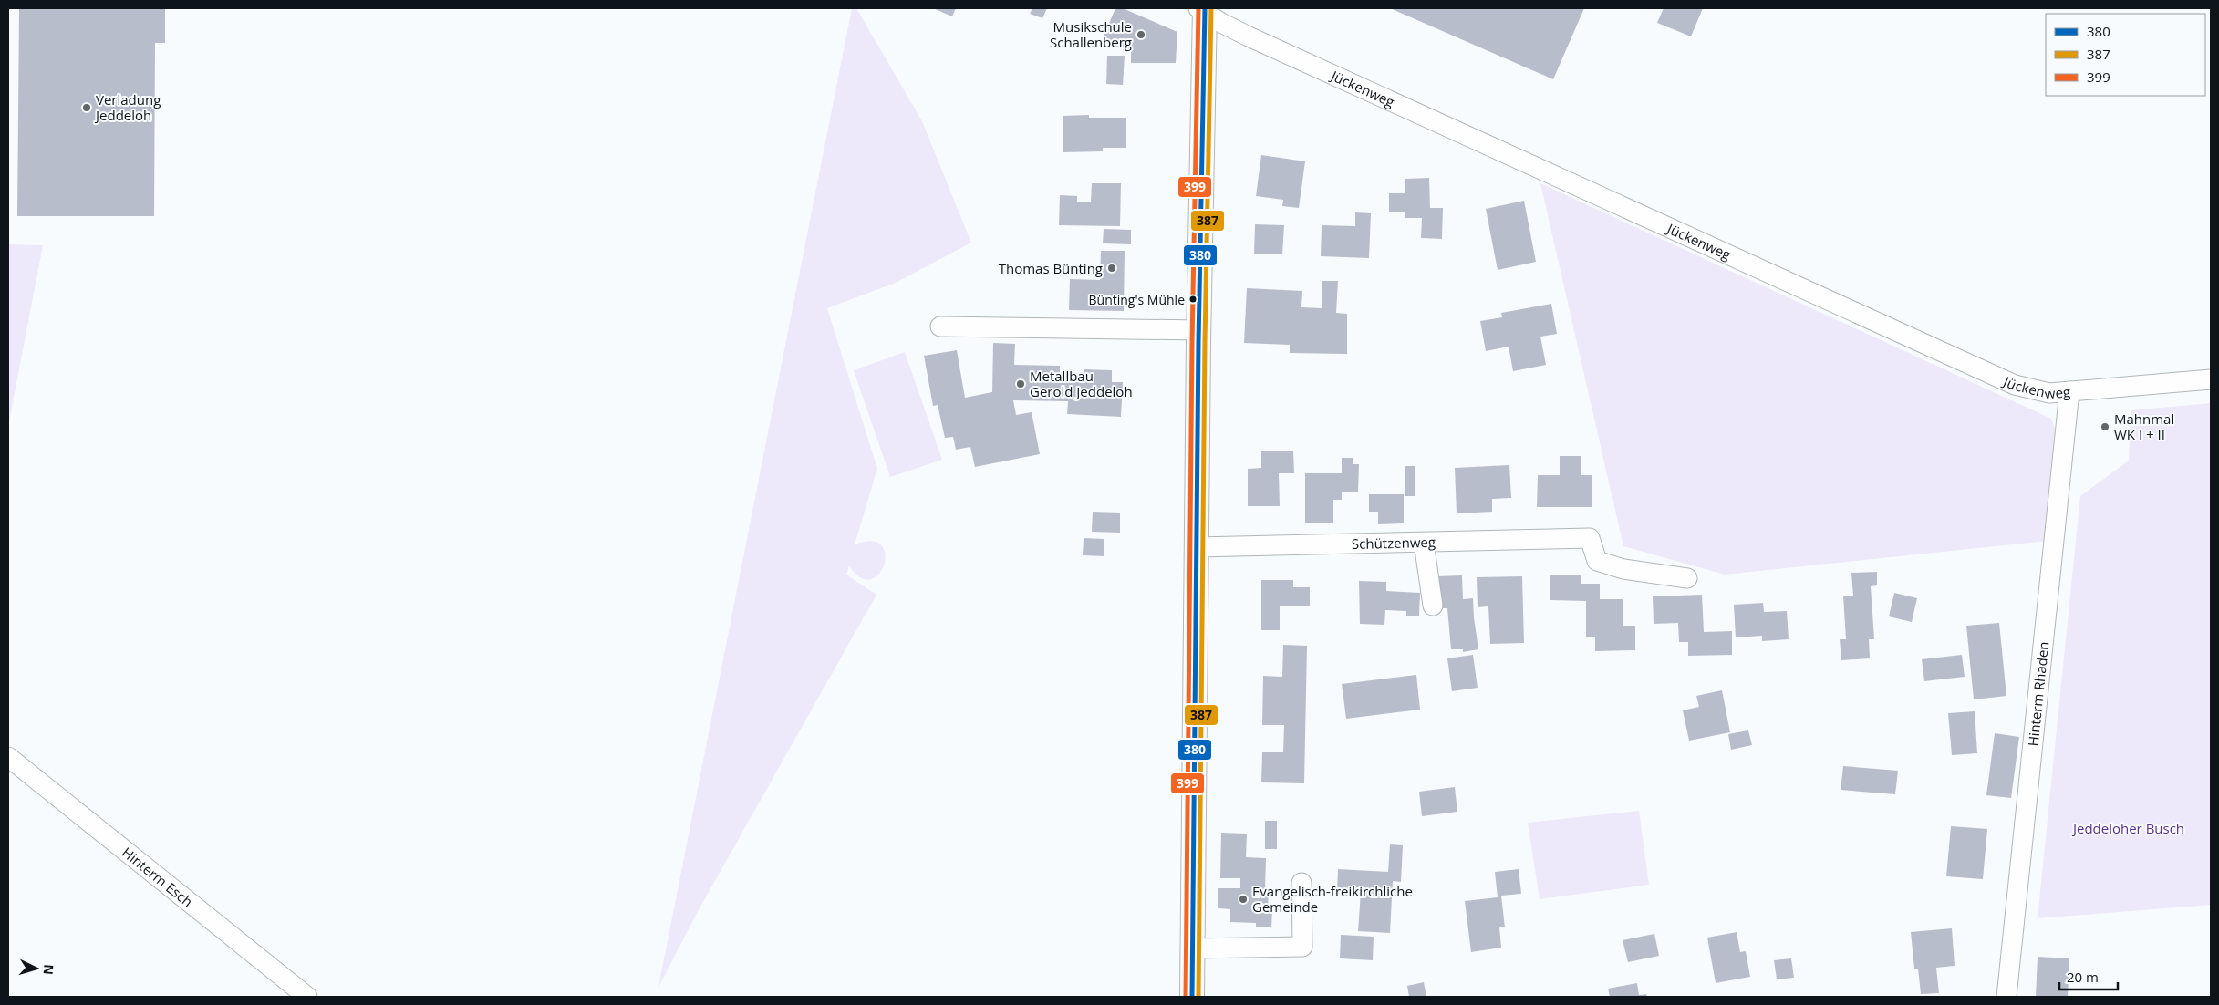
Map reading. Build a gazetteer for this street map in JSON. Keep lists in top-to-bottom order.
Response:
{
  "streets": {
    "street": [
      "Jückenweg",
      "Schützenweg",
      "Hinterm Rhaden",
      "Hinterm Esch"
    ]
  },
  "crossings": [
    ["Jückenweg", "Hinterm Rhaden"]
  ],
  "parks": ["Jeddeloher Busch"],
  "places": [
    "Musikschule Schallenberg",
    "Verladung Jeddeloh",
    "Thomas Bünting",
    "Bünting's Mühle",
    "Metallbau Gerold Jeddeloh",
    "Mahnmal WK I + II",
    "Evangelisch-freikirchliche Gemeinde"
  ],
  "lines": ["transit line 380", "transit line 387", "transit line 399"],
  "legend": ["380", "387", "399"],
  "scale_bar": "20 m",
  "north": "right"
}
